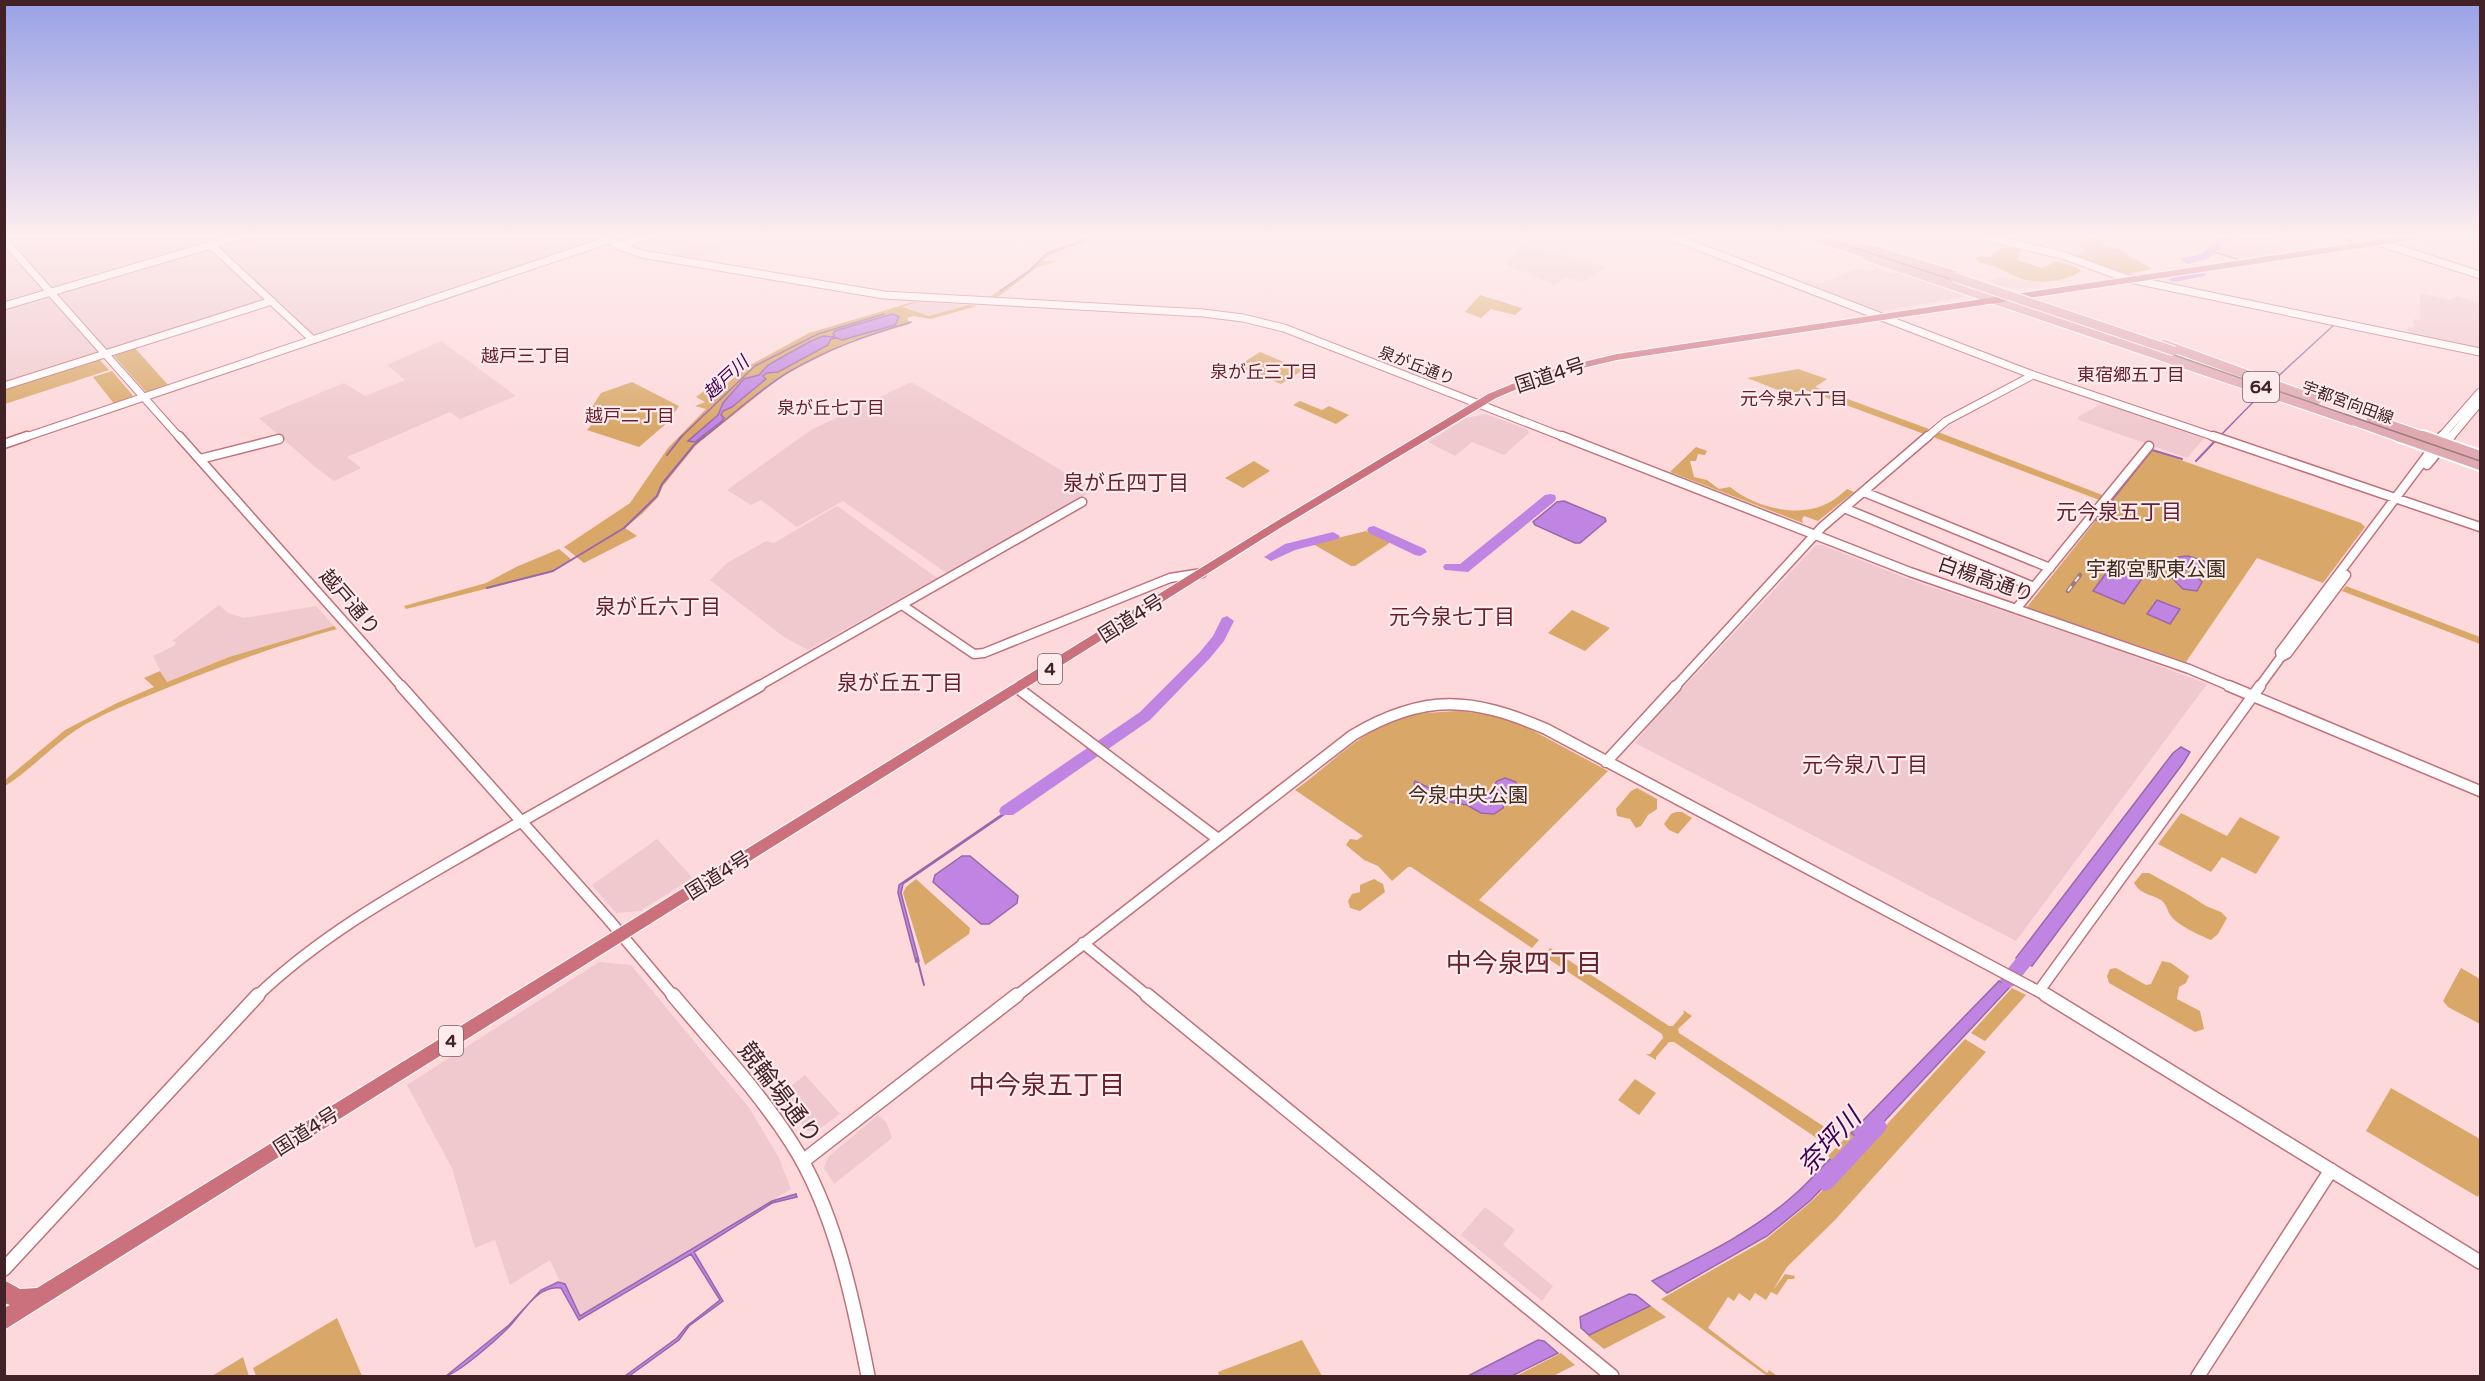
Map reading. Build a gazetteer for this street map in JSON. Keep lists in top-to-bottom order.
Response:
{
  "streets": {
    "highway": ["国道4号", "4"],
    "main road": ["64", "宇都宮向田線"],
    "street": [
      "泉が丘通り",
      "白楊高通り",
      "越戸通り",
      "競輪場通り"
    ]
  },
  "crossings": [
    ["泉が丘通り", "国道4号"],
    ["泉が丘通り", "白楊高通り"],
    ["国道4号", "白楊高通り"],
    ["国道4号", "越戸通り"],
    ["国道4号", "競輪場通り"],
    ["越戸通り", "競輪場通り"]
  ],
  "districts": [
    "越戸三丁目",
    "泉が丘三丁目",
    "東宿郷五丁目",
    "元今泉六丁目",
    "泉が丘七丁目",
    "越戸二丁目",
    "泉が丘四丁目",
    "元今泉五丁目",
    "泉が丘六丁目",
    "元今泉七丁目",
    "泉が丘五丁目",
    "元今泉八丁目",
    "中今泉四丁目",
    "中今泉五丁目"
  ],
  "water": ["越戸川", "奈坪川"],
  "parks": ["宇都宮駅東公園", "今泉中央公園"]
}
